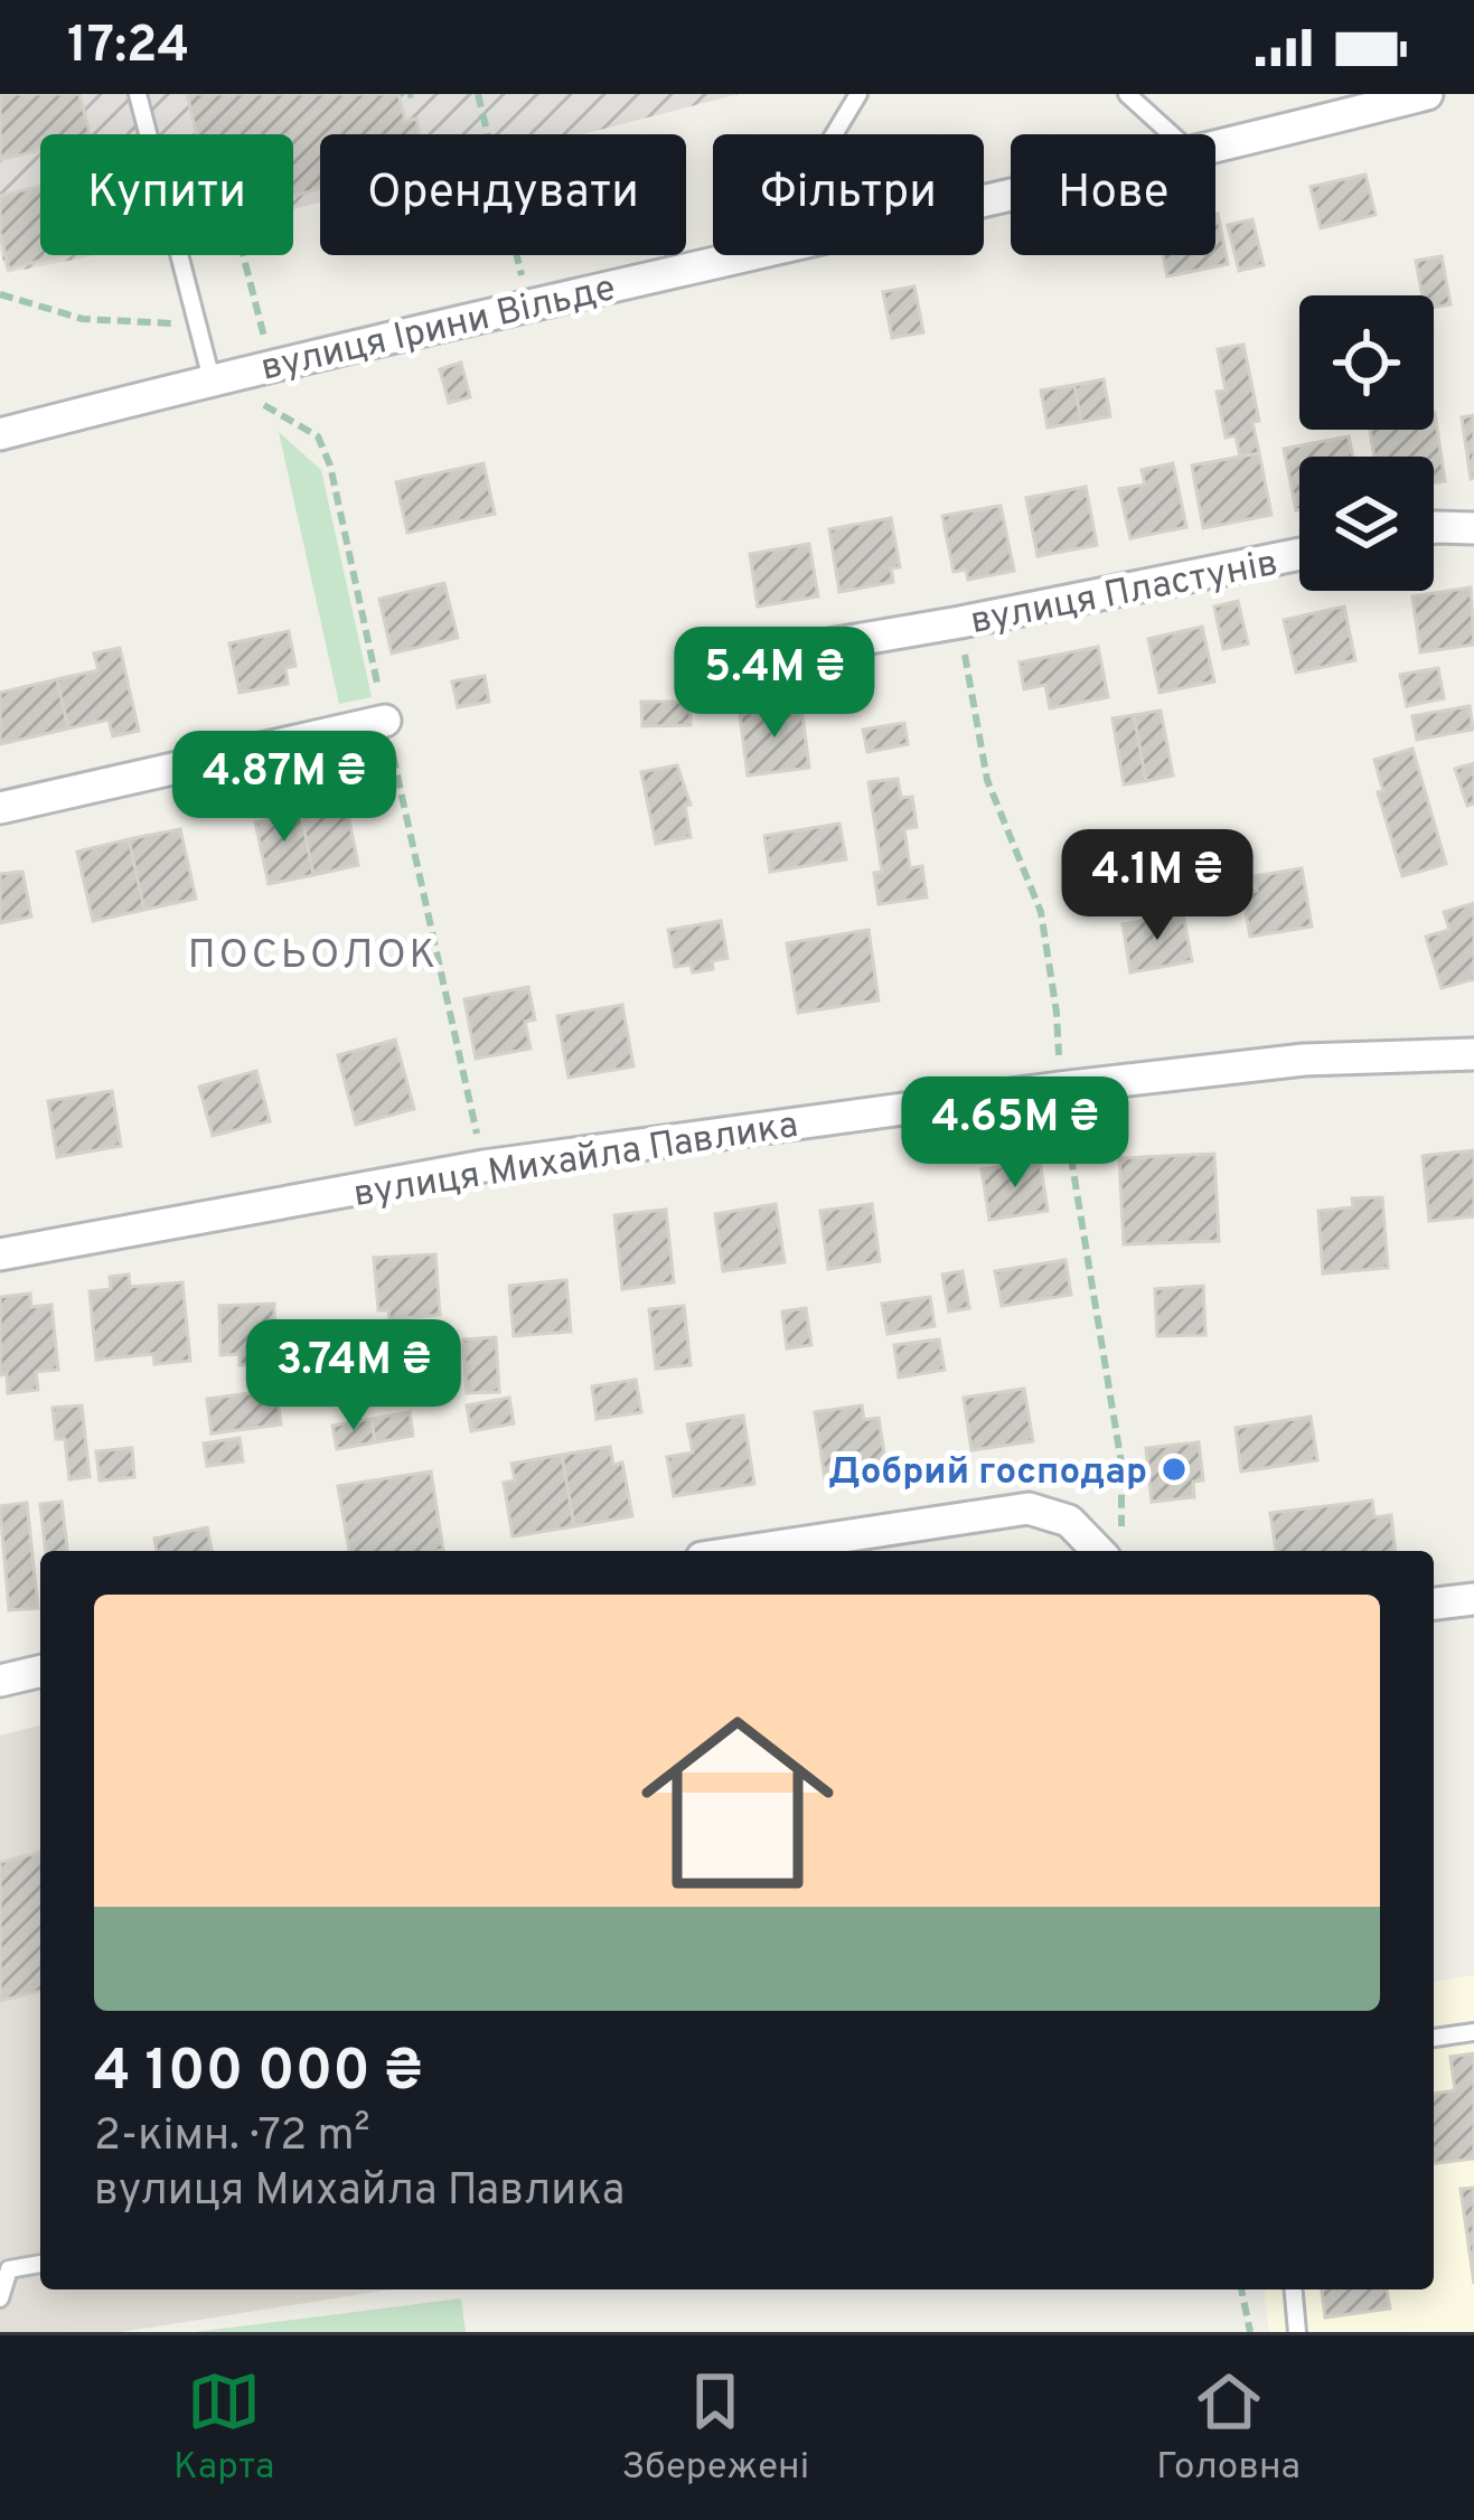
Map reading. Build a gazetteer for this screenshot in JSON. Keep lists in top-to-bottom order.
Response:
{
  "streets": {
    "street": ["вулиця Ірини Вільде", "вулиця Пластунів", "вулиця Михайла Павлика"]
  },
  "districts": ["ПОСЬОЛОК"],
  "places": ["Добрий господар"],
  "page": {
    "status": "17:24",
    "chip": [
      "Купити",
      "Орендувати",
      "Фільтри",
      "Нове"
    ],
    "price": [
      "5.4M ₴",
      "4.87M ₴",
      "4.1M ₴",
      "4.65M ₴",
      "3.74M ₴"
    ],
    "list": [
      {
        "name": "4 100 000 ₴",
        "note": "2-кімн. · 72 m² · вулиця Михайла Павлика"
      }
    ],
    "tabs": ["Карта", "Збережені", "Головна"]
  }
}
